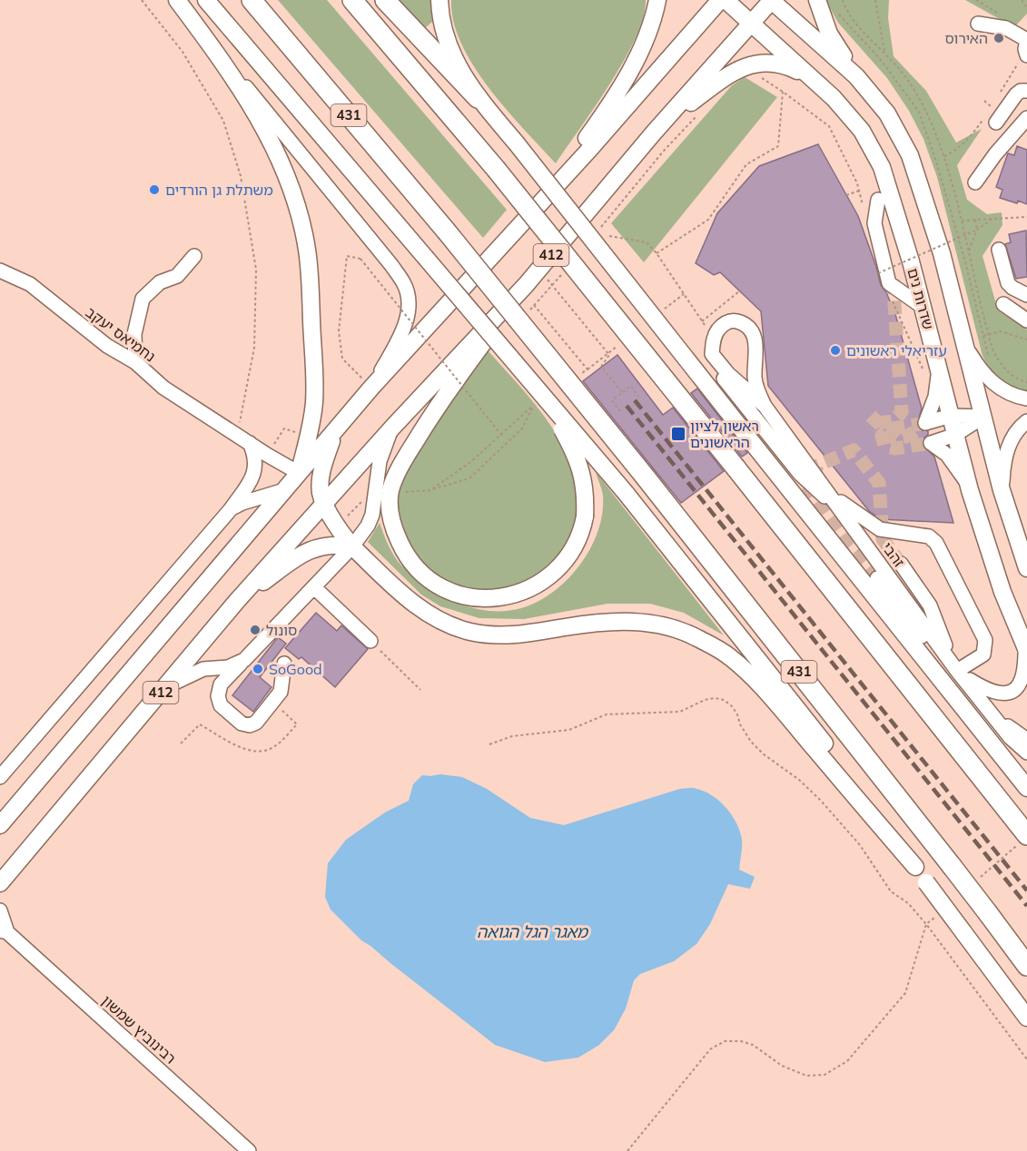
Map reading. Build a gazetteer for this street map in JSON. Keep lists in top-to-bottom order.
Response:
{
  "streets": {
    "highway": ["431"],
    "main road": ["412", "שדרות נים"],
    "street": ["נחמיאס יעקב", "זהבי", "רבינוביץ שמשון"]
  },
  "crossings": [
    ["412", "שדרות נים"],
    ["412", "נחמיאס יעקב"]
  ],
  "water": ["מאגר הגל הגואה"],
  "places": {
    "other": [
      "האירוס",
      "משתלת גן הורדים",
      "עזריאלי ראשונים",
      "סונול",
      "SoGood"
    ],
    "transit": ["ראשון לציון הראשונים"]
  }
}
